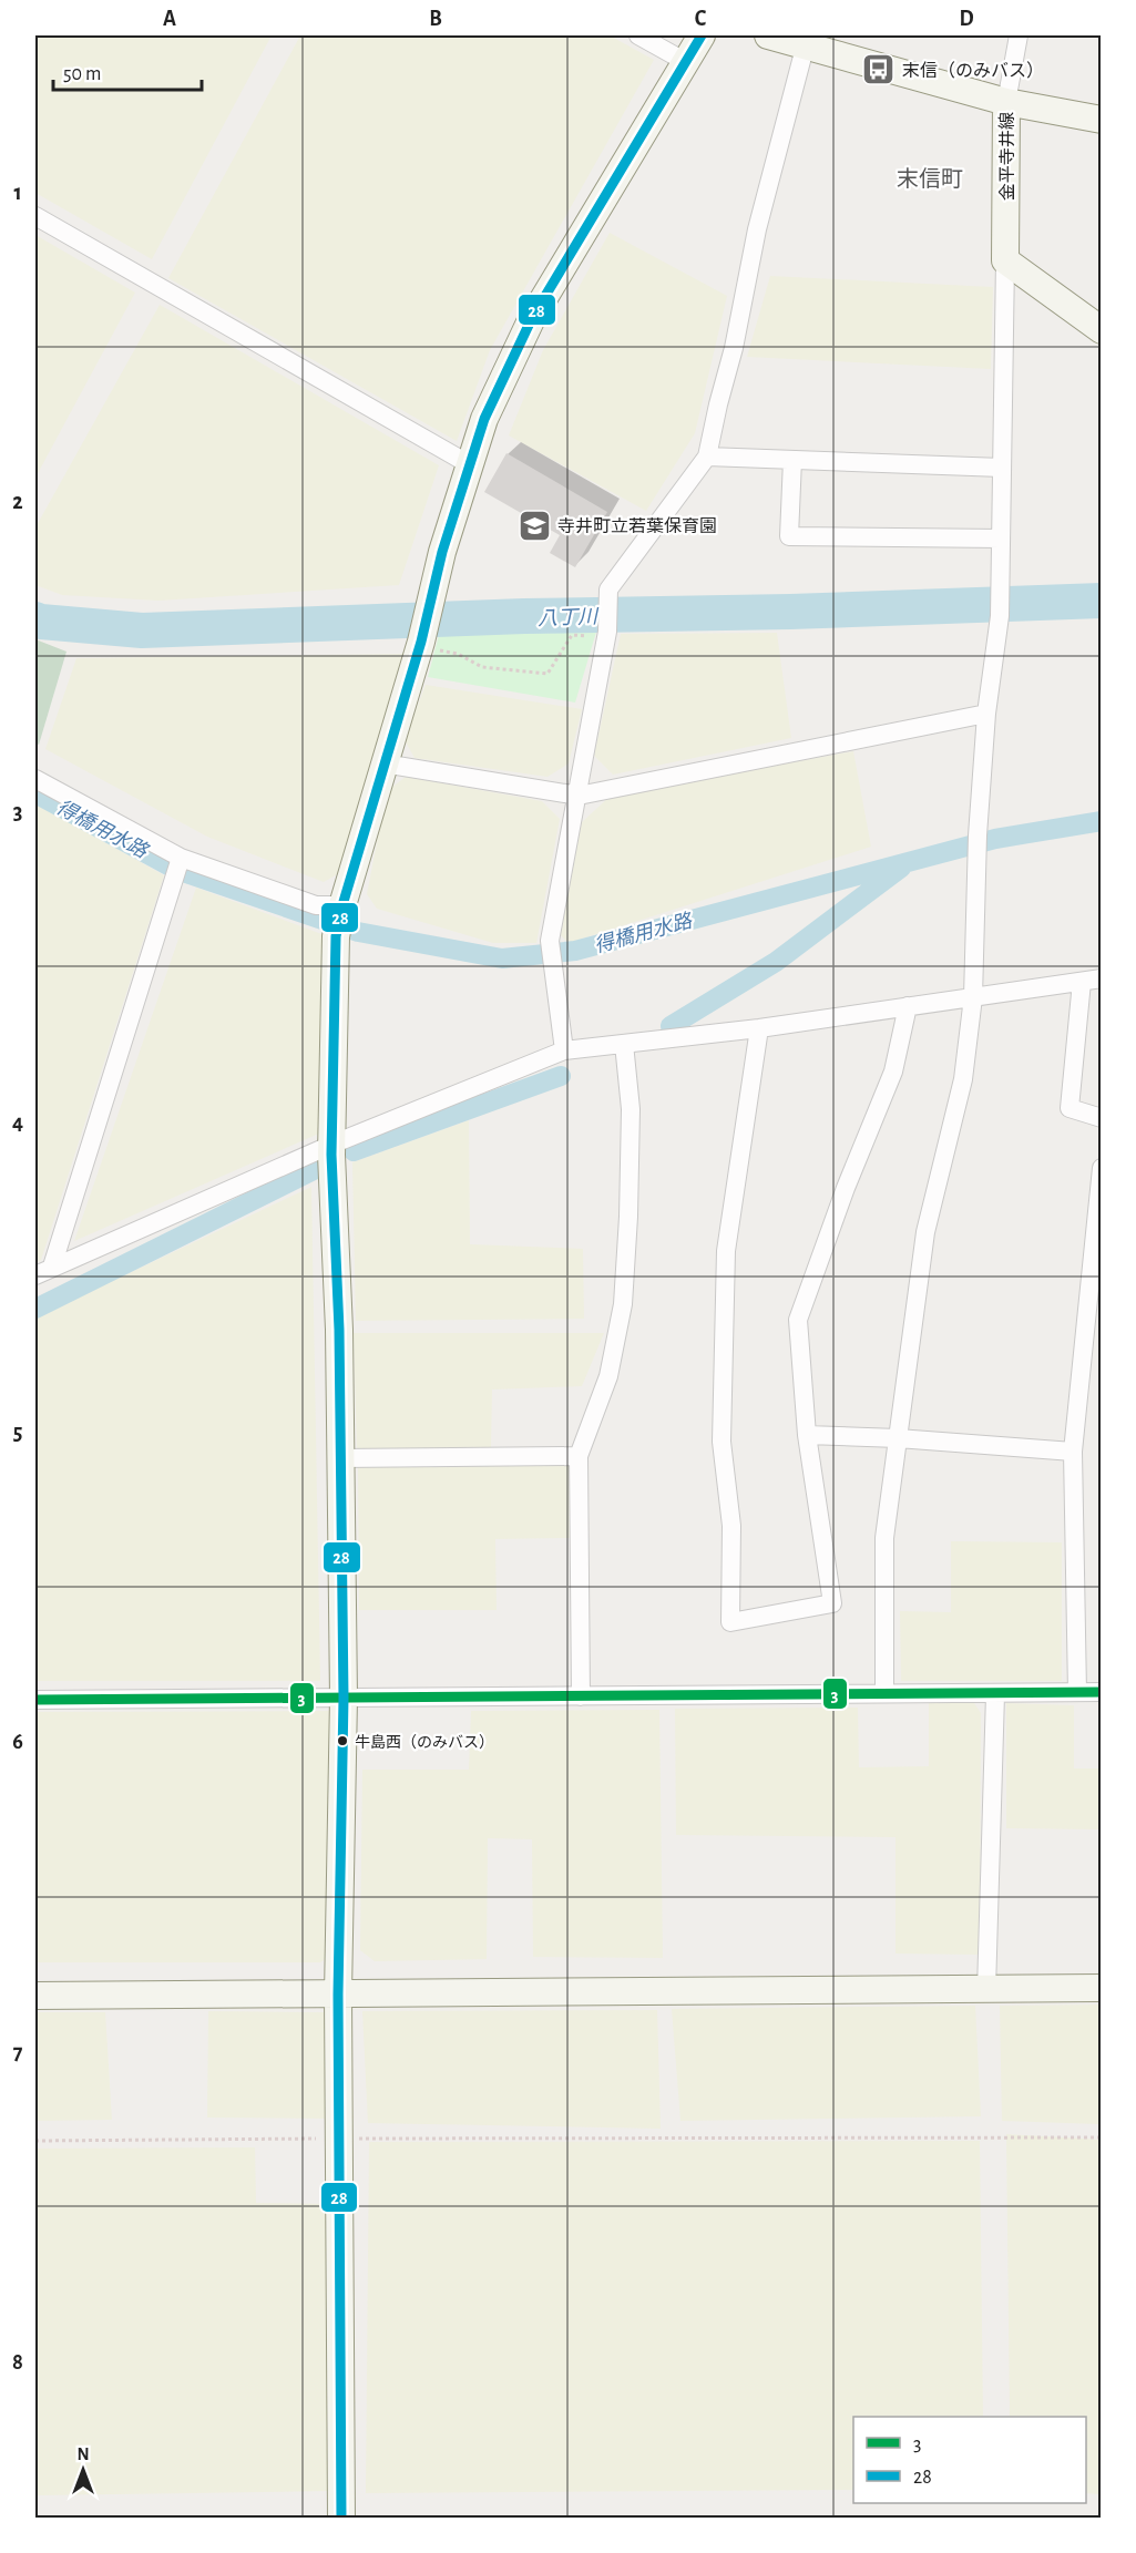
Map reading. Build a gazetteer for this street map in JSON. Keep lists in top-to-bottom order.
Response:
{
  "streets": {
    "street": ["金平寺井線"]
  },
  "districts": ["末信町"],
  "water": ["八丁川", "得橋用水路"],
  "places": {
    "bus stop": ["末信（のみバス）"],
    "school or university": ["寺井町立若葉保育園"],
    "other": ["牛島西（のみバス）"]
  },
  "lines": ["transit line 28", "transit line 3"],
  "legend": ["3", "28"],
  "scale_bar": "50 m",
  "north": "top",
  "grid": {
    "columns": [
      "A",
      "B",
      "C",
      "D"
    ],
    "rows": [
      "1",
      "2",
      "3",
      "4",
      "5",
      "6",
      "7",
      "8"
    ]
  }
}
